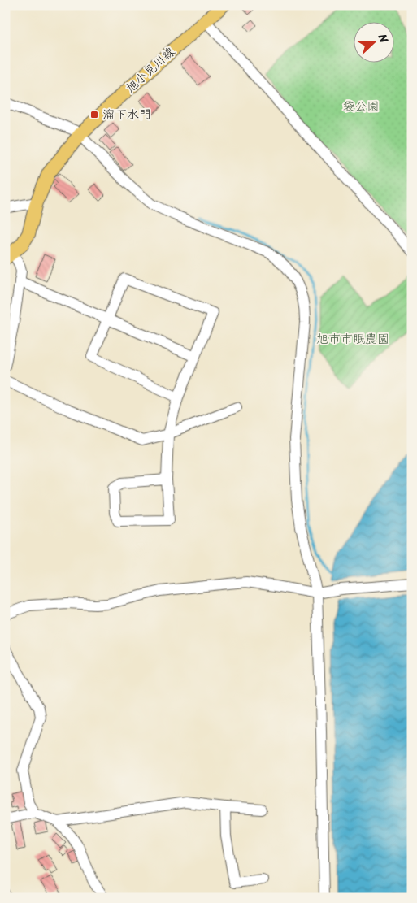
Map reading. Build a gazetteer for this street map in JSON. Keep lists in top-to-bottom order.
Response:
{
  "streets": {
    "main road": ["旭小見川線"]
  },
  "parks": ["袋公園", "旭市市眠農園"],
  "places": {
    "transit": ["溜下水門"]
  },
  "north": "right"
}
